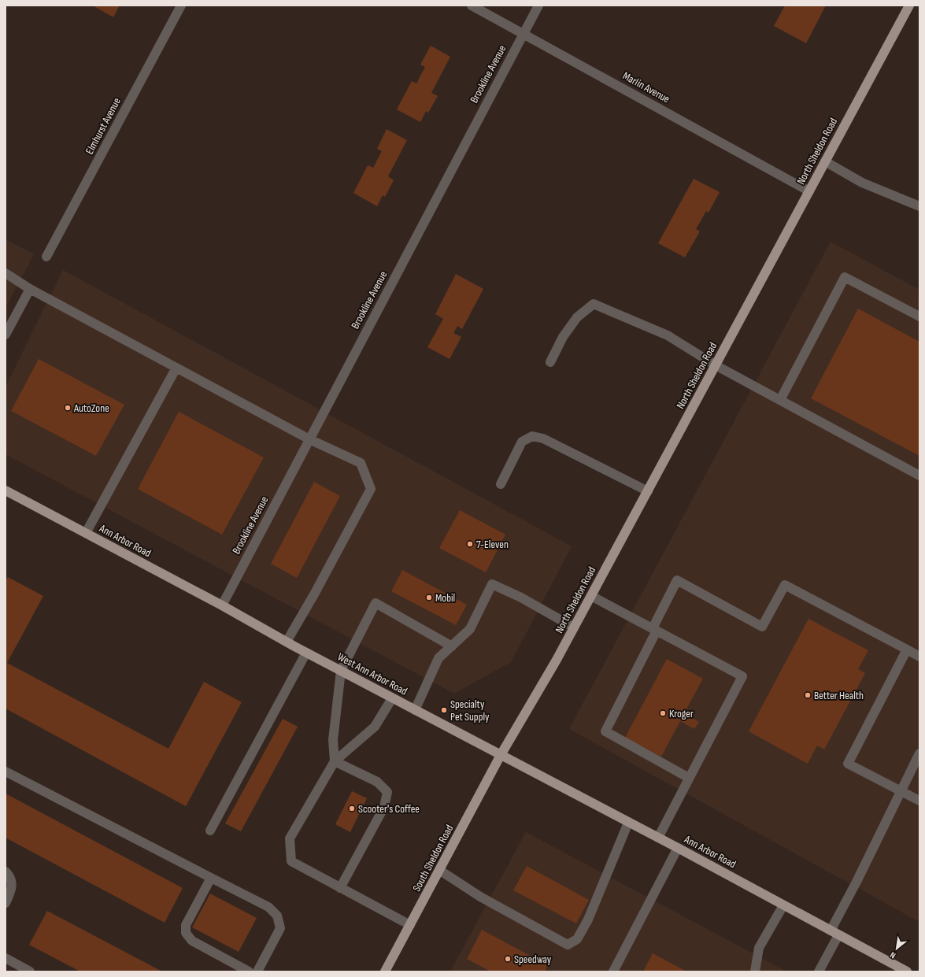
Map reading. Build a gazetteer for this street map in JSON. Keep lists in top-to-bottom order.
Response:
{
  "streets": {
    "main road": [
      "North Sheldon Road",
      "Ann Arbor Road",
      "West Ann Arbor Road",
      "South Sheldon Road"
    ],
    "street": ["Brookline Avenue", "Marlin Avenue", "Elmhurst Avenue"]
  },
  "crossings": [
    ["Brookline Avenue", "Marlin Avenue"],
    ["Brookline Avenue", "Ann Arbor Road"],
    ["Marlin Avenue", "North Sheldon Road"],
    ["North Sheldon Road", "Ann Arbor Road"],
    ["North Sheldon Road", "West Ann Arbor Road"],
    ["North Sheldon Road", "South Sheldon Road"],
    ["Ann Arbor Road", "West Ann Arbor Road"],
    ["Ann Arbor Road", "South Sheldon Road"],
    ["West Ann Arbor Road", "South Sheldon Road"]
  ],
  "places": [
    "AutoZone",
    "7-Eleven",
    "Mobil",
    "Better Health",
    "Specialty Pet Supply",
    "Kroger",
    "Scooter's Coffee",
    "Speedway"
  ],
  "north": "bottom left"
}
